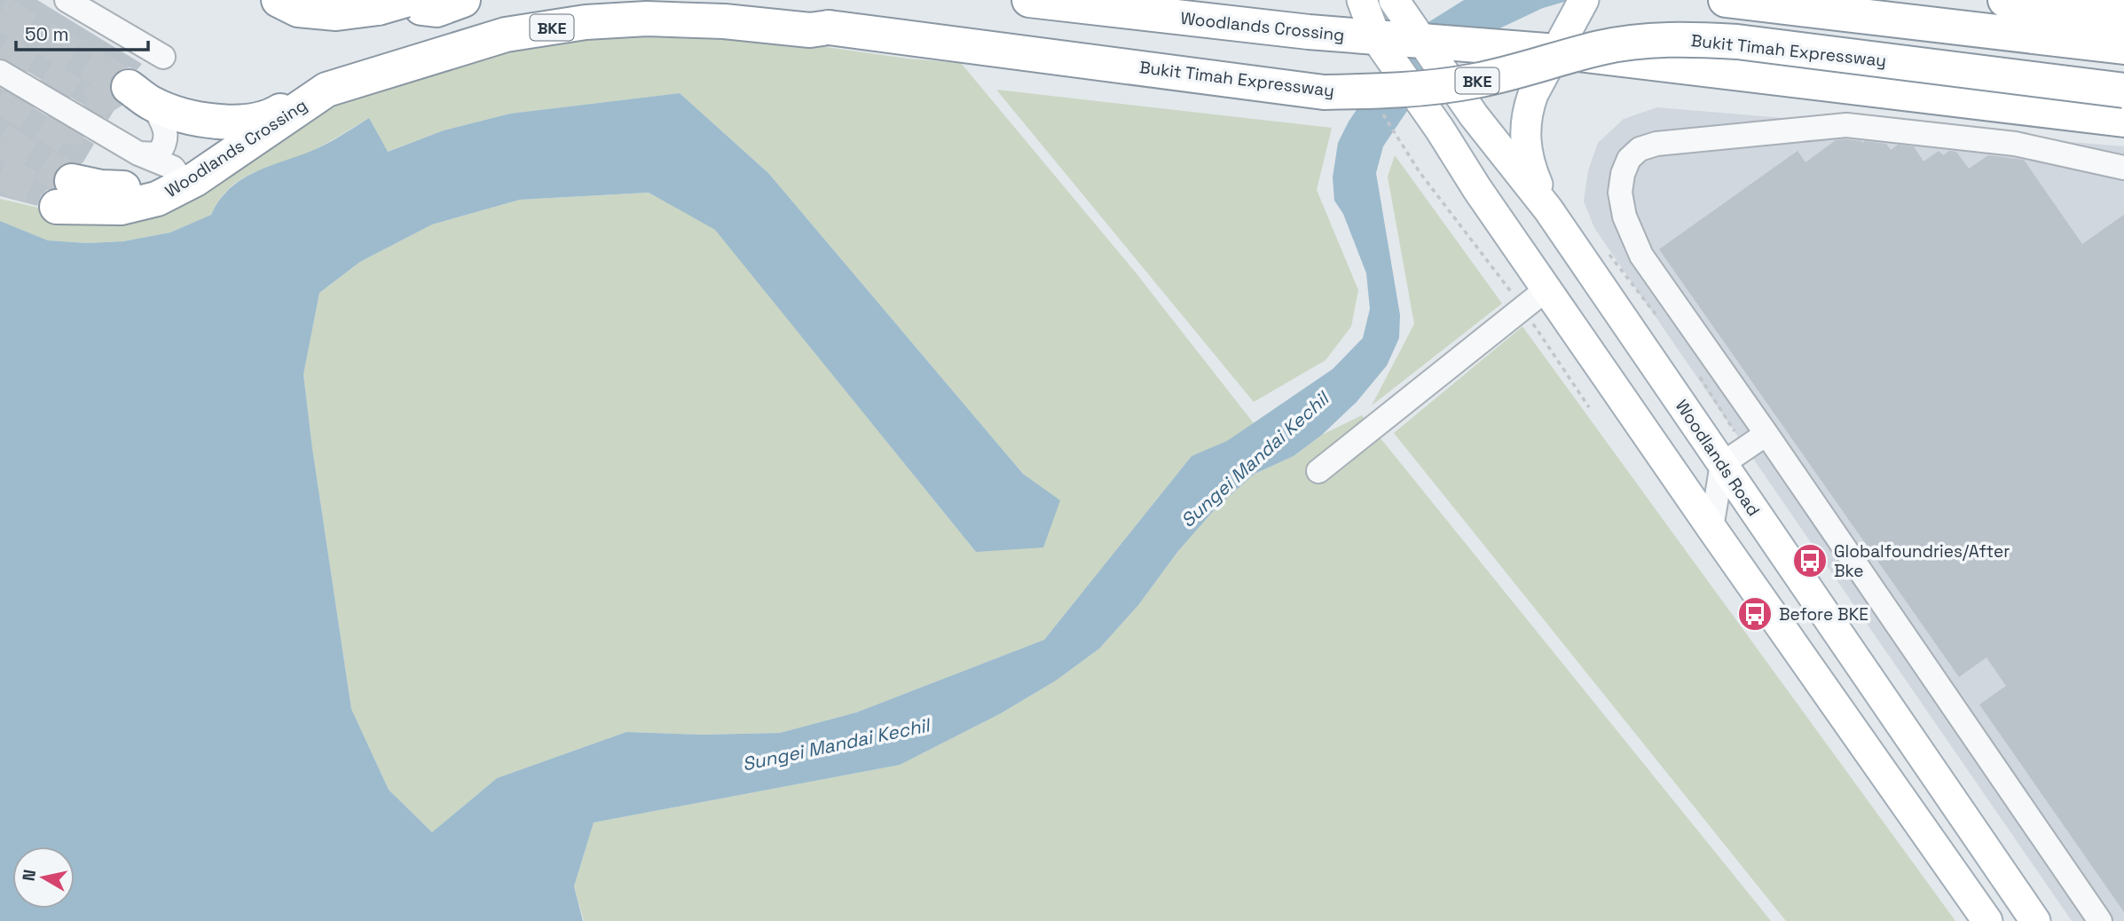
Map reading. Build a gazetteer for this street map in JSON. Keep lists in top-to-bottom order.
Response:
{
  "streets": {
    "highway": ["Woodlands Crossing", "BKE", "Bukit Timah Expressway"],
    "main road": ["Woodlands Road"]
  },
  "crossings": [
    ["Woodlands Crossing", "BKE"],
    ["Woodlands Crossing", "Woodlands Road"],
    ["BKE", "Bukit Timah Expressway"]
  ],
  "water": ["Sungei Mandai Kechil"],
  "places": {
    "bus stop": ["Globalfoundries/After Bke", "Before BKE"]
  },
  "scale_bar": "50 m",
  "north": "left"
}
